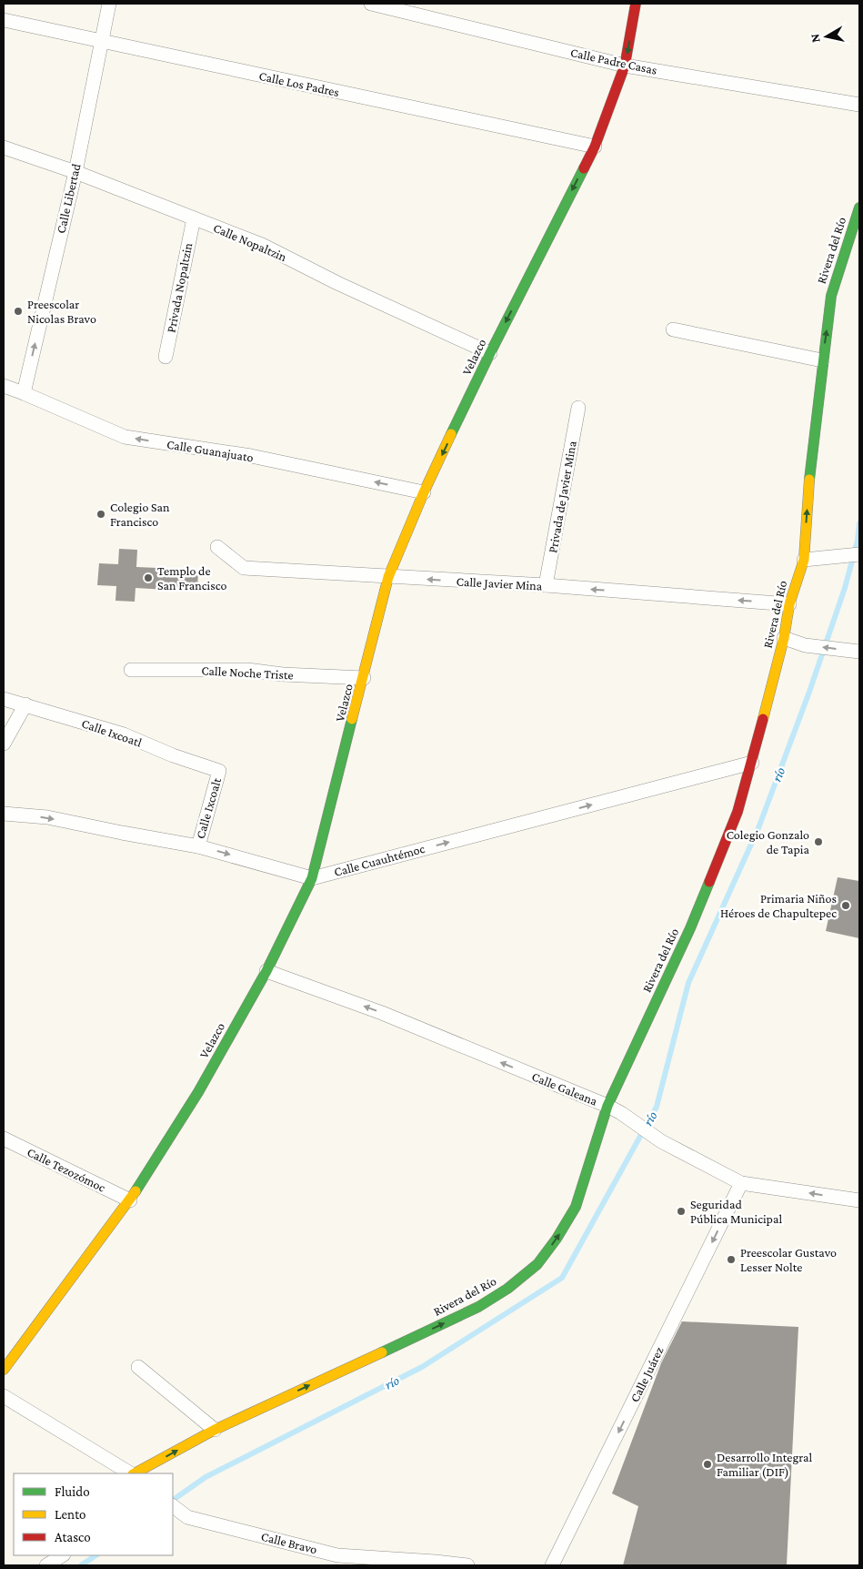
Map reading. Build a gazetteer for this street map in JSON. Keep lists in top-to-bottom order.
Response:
{
  "streets": {
    "street": [
      "Calle Padre Casas",
      "Calle Los Padres",
      "Calle Libertad",
      "Calle Nopaltzin",
      "Rivera del Río",
      "Privada Nopaltzin",
      "Velazco",
      "Calle Guanajuato",
      "Privada de Javier Mina",
      "Calle Javier Mina",
      "Calle Noche Triste",
      "Calle Ixcoatl",
      "Calle Ixcoalt",
      "Calle Cuauhtémoc",
      "Calle Galeana",
      "Calle Tezozómoc",
      "Calle Juárez",
      "Calle Bravo"
    ]
  },
  "crossings": [
    ["Calle Padre Casas", "Velazco"],
    ["Calle Los Padres", "Calle Libertad"],
    ["Calle Los Padres", "Velazco"],
    ["Calle Libertad", "Calle Nopaltzin"],
    ["Calle Libertad", "Calle Guanajuato"],
    ["Calle Nopaltzin", "Privada Nopaltzin"],
    ["Calle Nopaltzin", "Velazco"],
    ["Rivera del Río", "Calle Javier Mina"],
    ["Rivera del Río", "Calle Cuauhtémoc"],
    ["Rivera del Río", "Calle Galeana"],
    ["Velazco", "Calle Guanajuato"],
    ["Velazco", "Calle Javier Mina"],
    ["Velazco", "Calle Noche Triste"],
    ["Velazco", "Calle Cuauhtémoc"],
    ["Velazco", "Calle Galeana"],
    ["Velazco", "Calle Tezozómoc"],
    ["Privada de Javier Mina", "Calle Javier Mina"],
    ["Calle Ixcoatl", "Calle Ixcoalt"],
    ["Calle Galeana", "Calle Juárez"]
  ],
  "one_way": [
    "Calle Libertad",
    "Rivera del Río",
    "Calle Guanajuato",
    "Calle Javier Mina",
    "Calle Cuauhtémoc",
    "Calle Galeana",
    "Calle Juárez"
  ],
  "water": ["río"],
  "places": [
    "Preescolar Nicolas Bravo",
    "Colegio San Francisco",
    "Templo de San Francisco",
    "Colegio Gonzalo de Tapia",
    "Primaria Niños Héroes de Chapultepec",
    "Seguridad Pública Municipal",
    "Preescolar Gustavo Lesser Nolte",
    "Desarrollo Integral Familiar (DIF)"
  ],
  "legend": ["Fluido", "Lento", "Atasco"],
  "north": "left"
}
